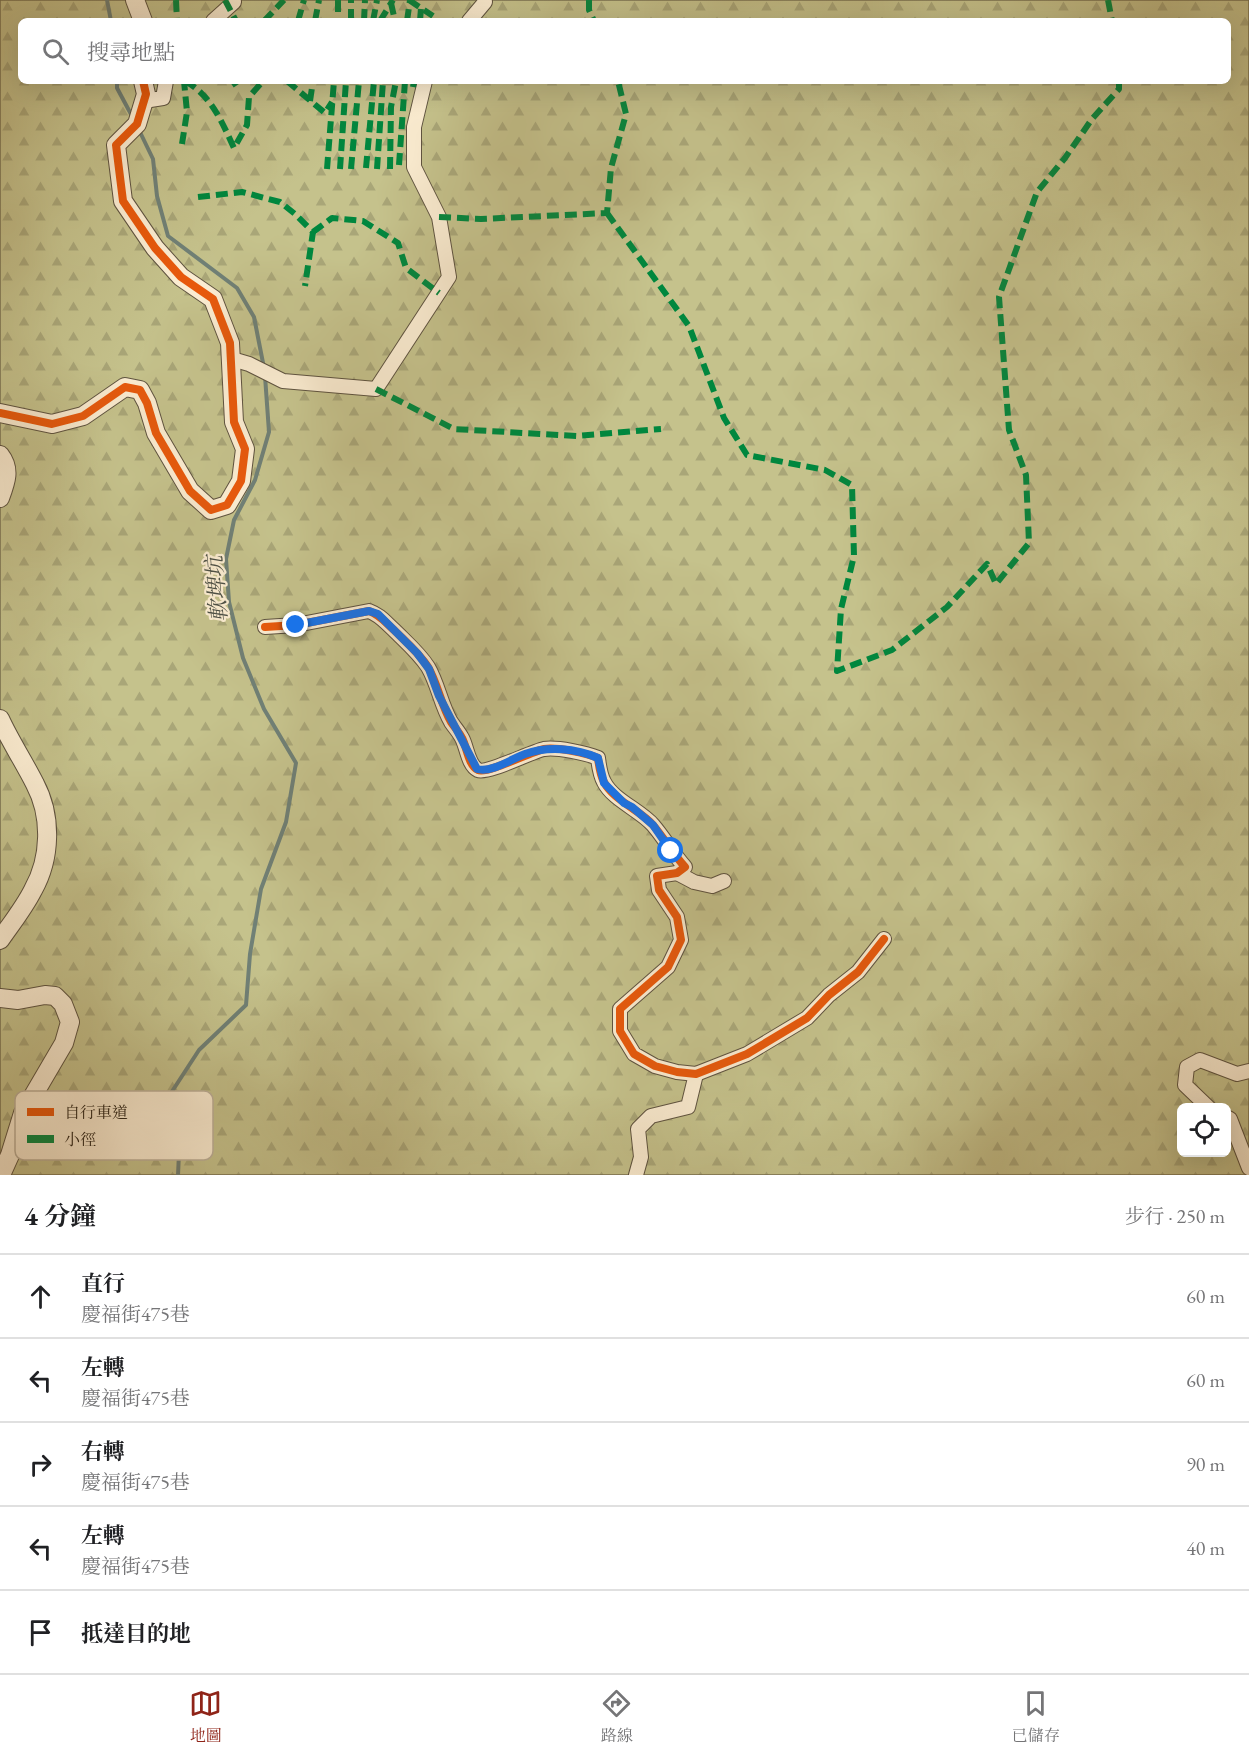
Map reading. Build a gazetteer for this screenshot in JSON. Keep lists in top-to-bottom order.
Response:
{
  "water": ["軟埤坑"],
  "legend": ["自行車道", "小徑"],
  "page": {
    "search": "搜尋地點",
    "heading": ["4 分鐘", "步行 · 250 m"],
    "list": [
      ["直行", "慶福街475巷", "60 m"],
      ["左轉", "慶福街475巷", "60 m"],
      ["右轉", "慶福街475巷", "90 m"],
      ["左轉", "慶福街475巷", "40 m"],
      "抵達目的地"
    ],
    "nav": ["地圖", "路線", "已儲存"]
  }
}
